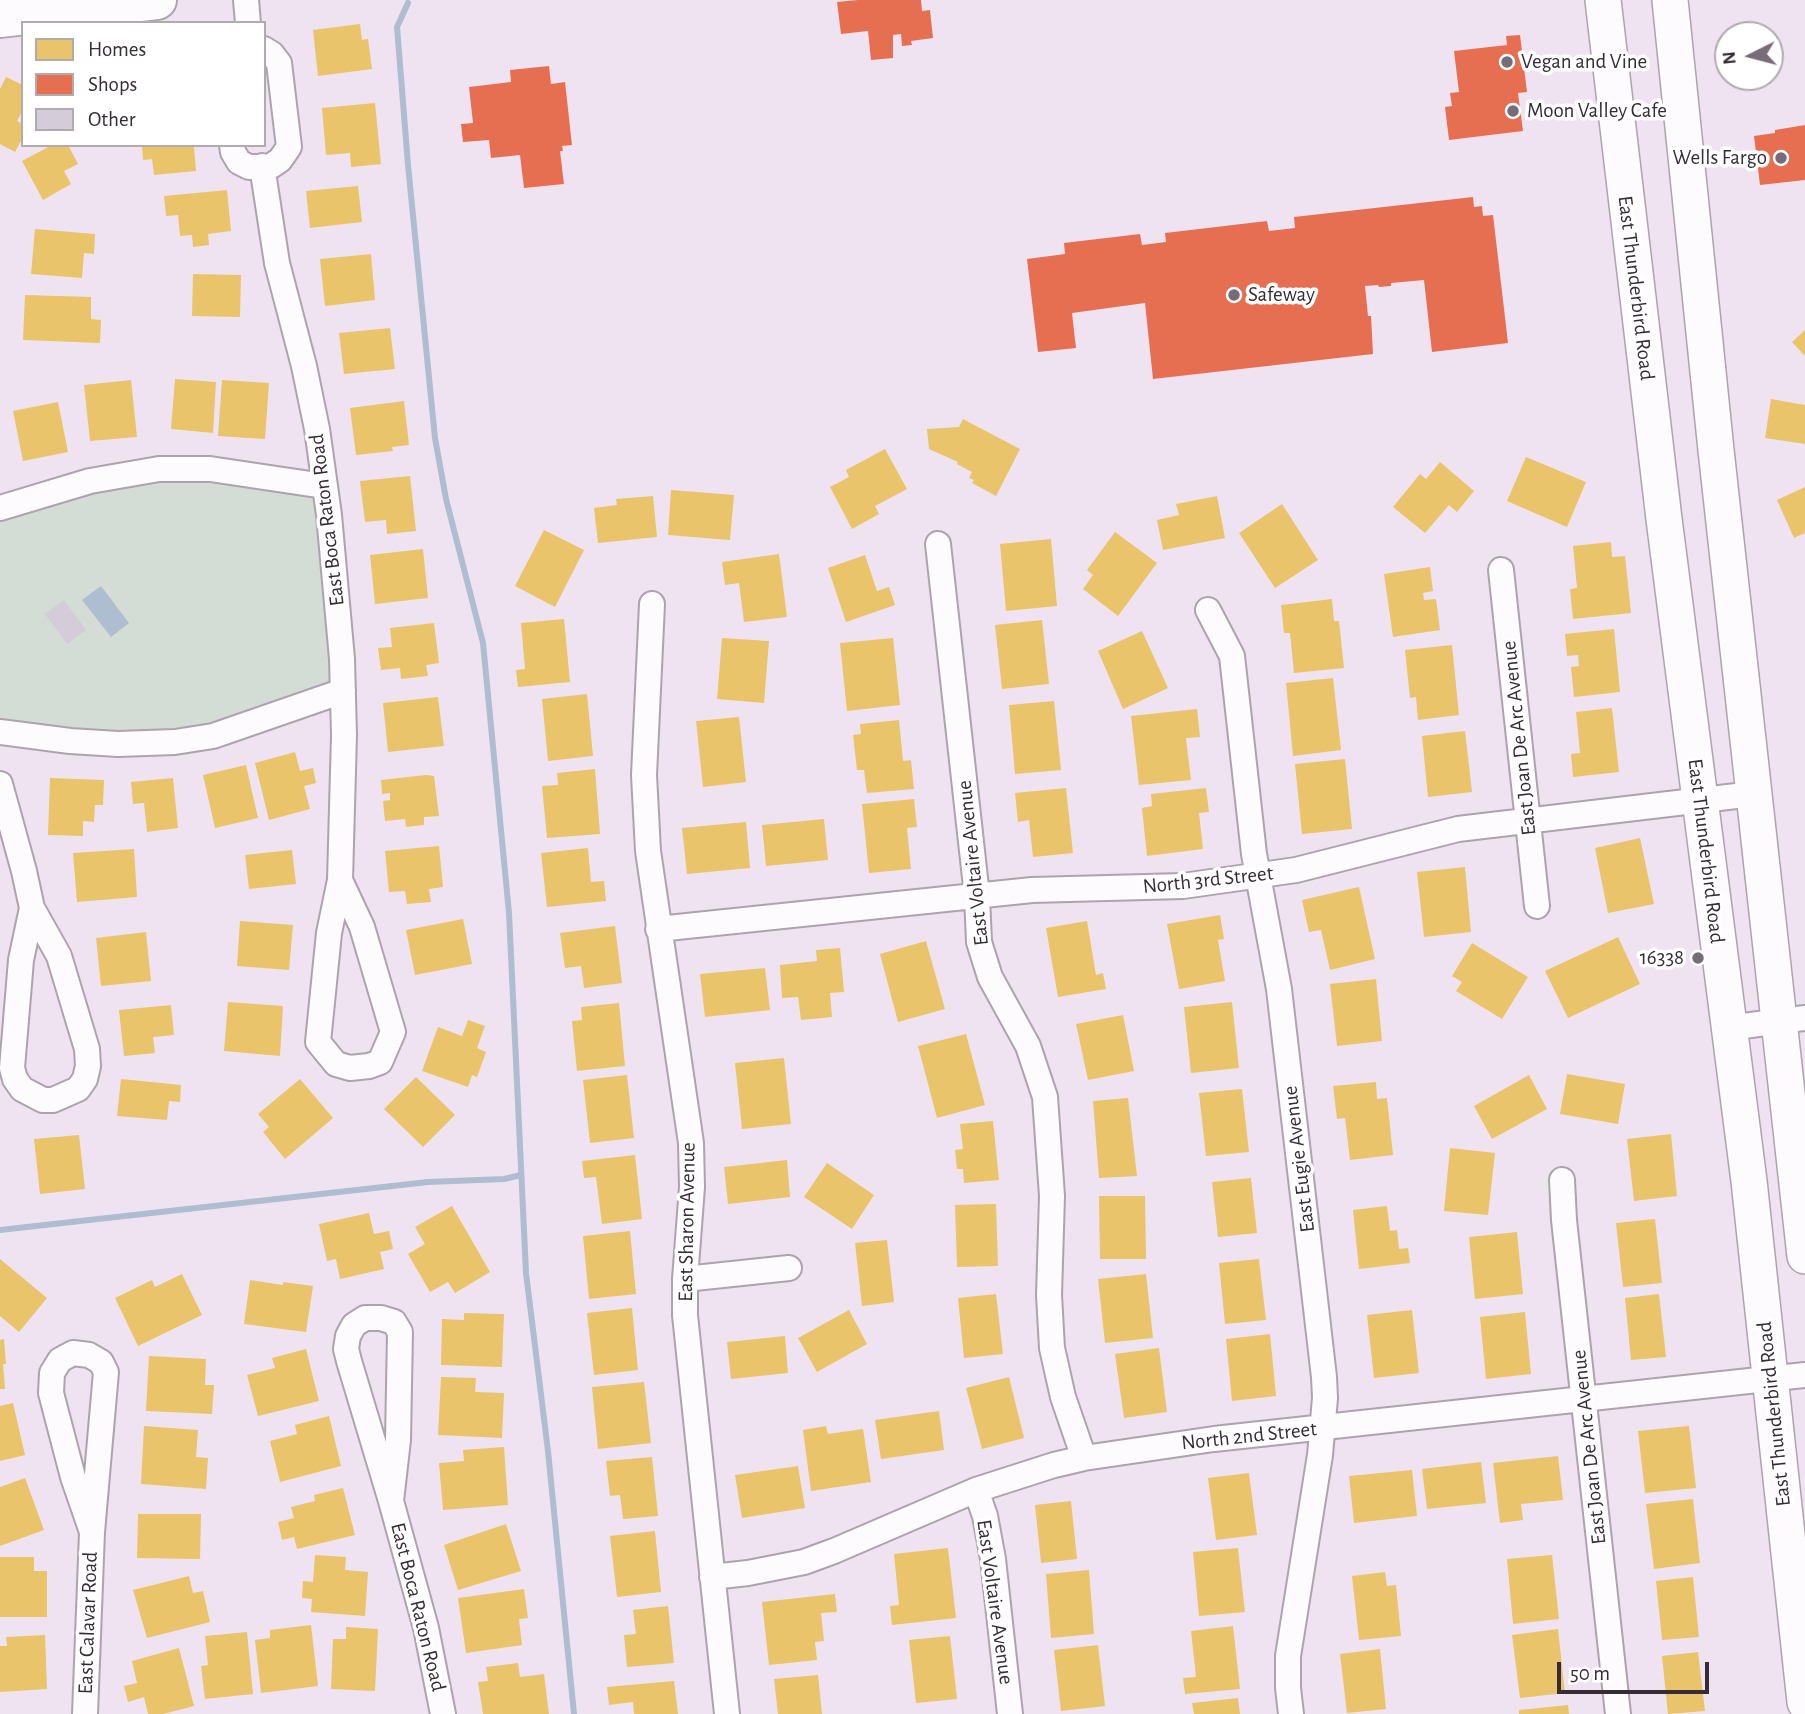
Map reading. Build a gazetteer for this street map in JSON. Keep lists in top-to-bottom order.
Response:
{
  "streets": {
    "main road": ["East Thunderbird Road"],
    "street": [
      "East Boca Raton Road",
      "East Joan De Arc Avenue",
      "East Voltaire Avenue",
      "North 3rd Street",
      "East Eugie Avenue",
      "East Sharon Avenue",
      "North 2nd Street",
      "East Calavar Road"
    ]
  },
  "crossings": [
    ["East Thunderbird Road", "North 3rd Street"],
    ["East Thunderbird Road", "North 2nd Street"],
    ["East Joan De Arc Avenue", "North 3rd Street"],
    ["East Joan De Arc Avenue", "North 2nd Street"],
    ["East Voltaire Avenue", "North 3rd Street"],
    ["East Voltaire Avenue", "North 2nd Street"],
    ["North 3rd Street", "East Eugie Avenue"],
    ["North 3rd Street", "East Sharon Avenue"],
    ["East Eugie Avenue", "North 2nd Street"],
    ["East Sharon Avenue", "North 2nd Street"]
  ],
  "places": [
    "Vegan and Vine",
    "Moon Valley Cafe",
    "Wells Fargo",
    "Safeway",
    "16338"
  ],
  "legend": ["Homes", "Shops", "Other"],
  "scale_bar": "50 m",
  "north": "left"
}
